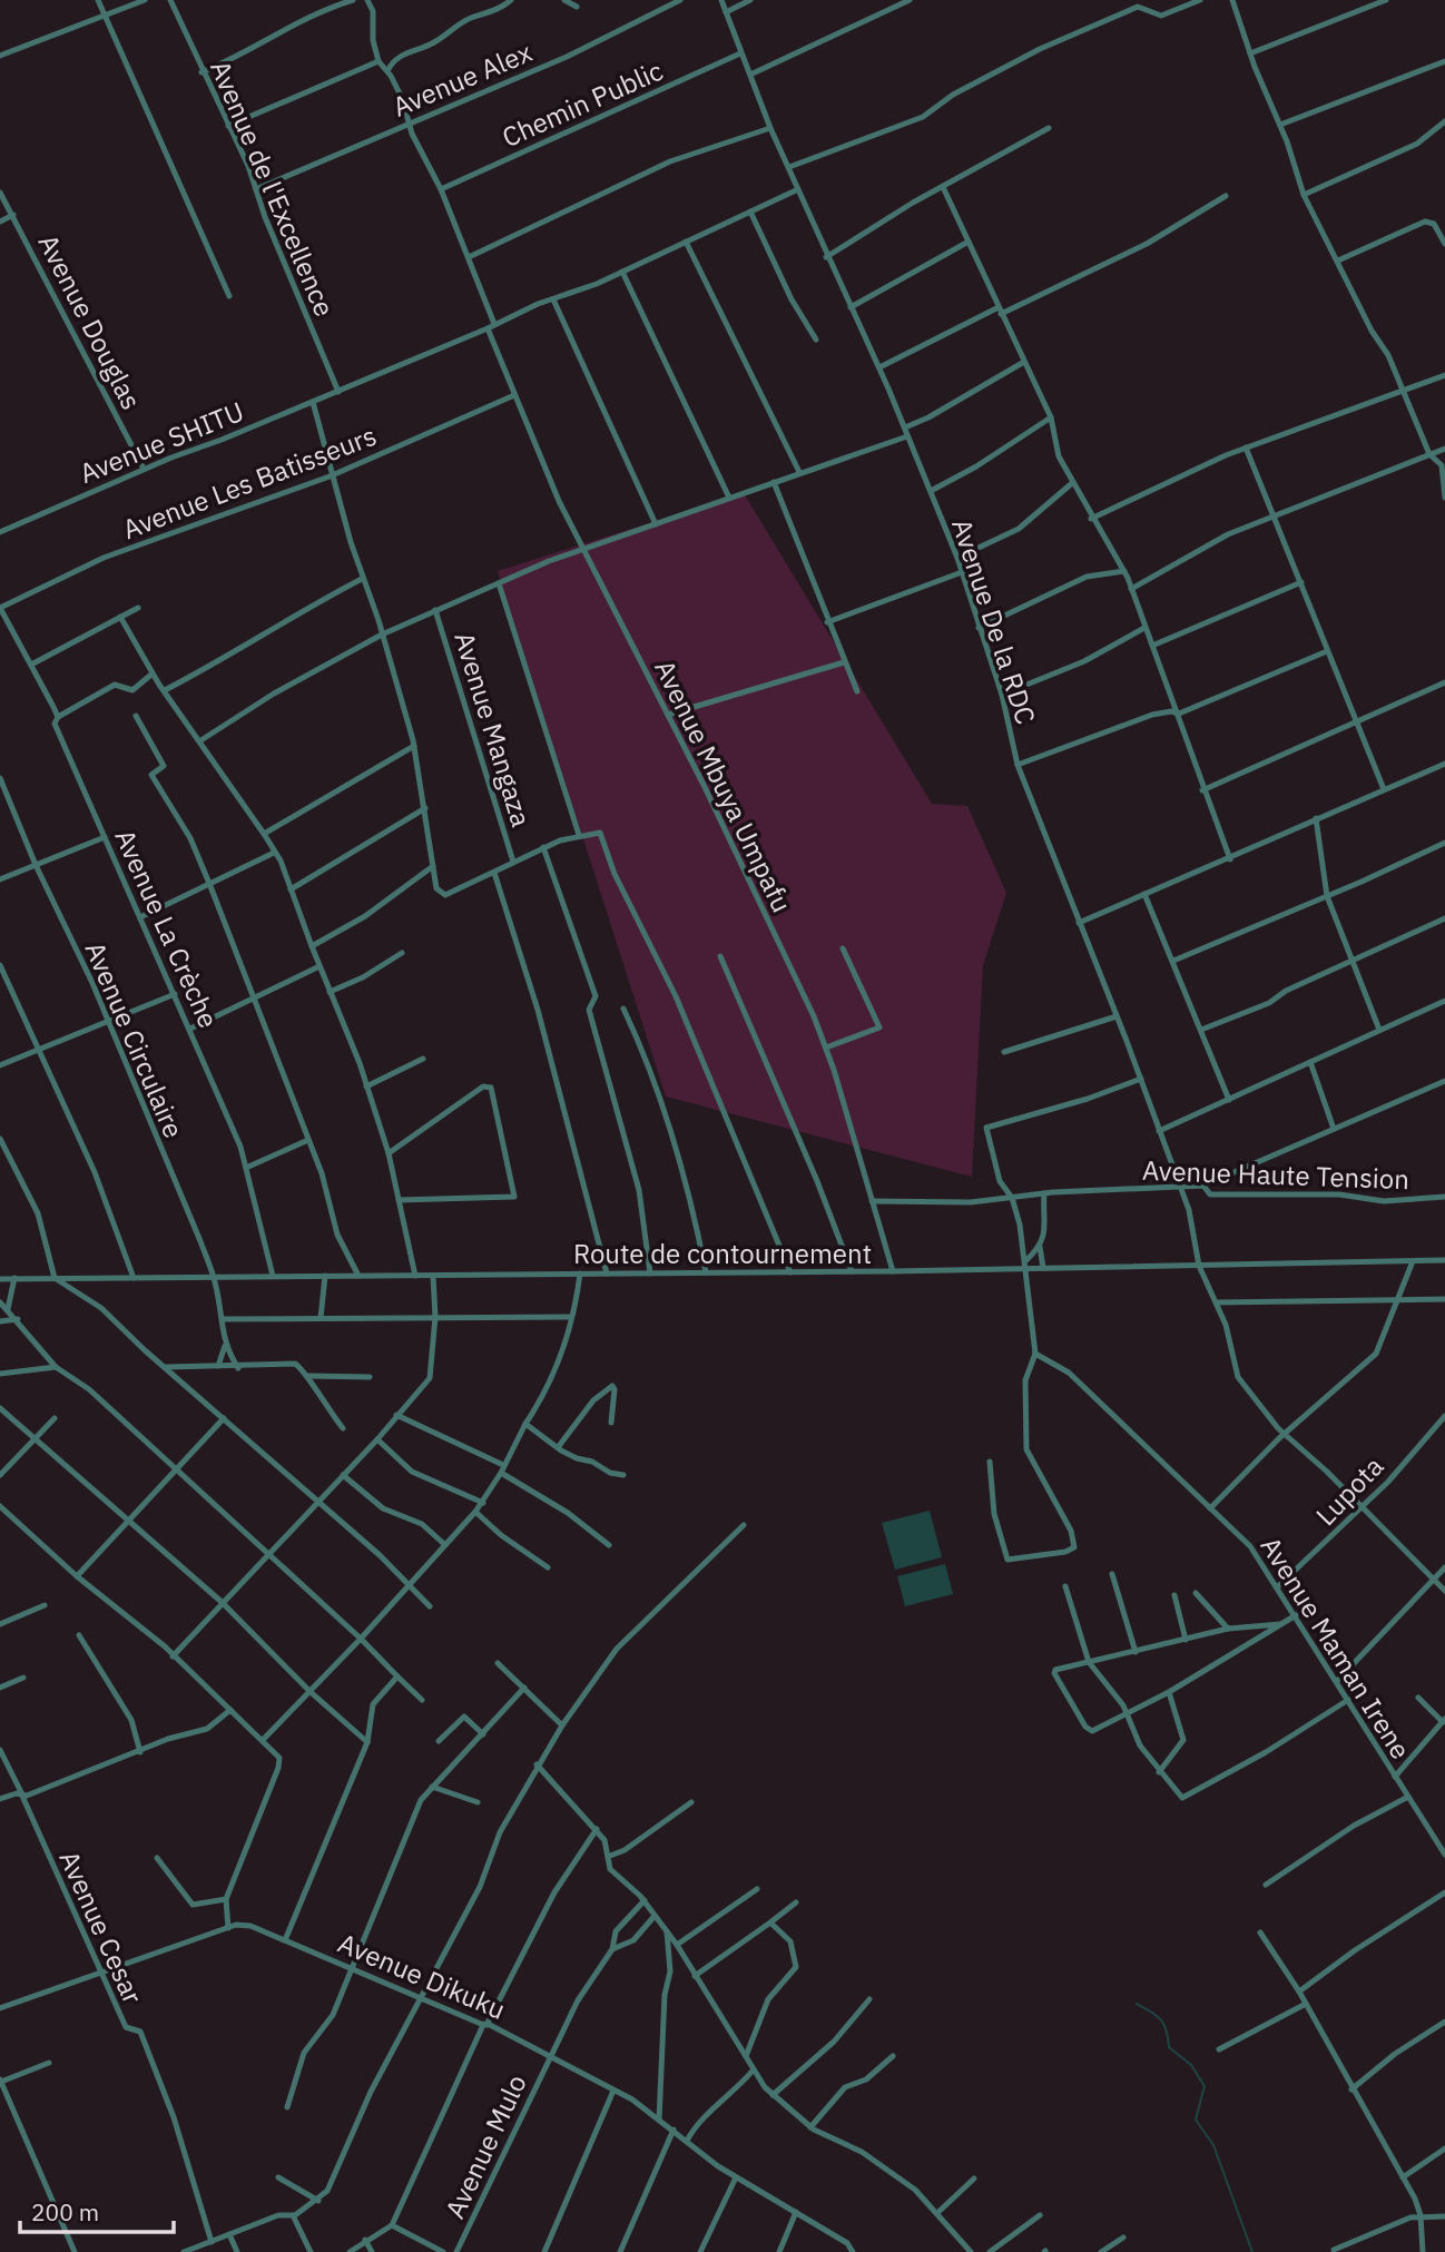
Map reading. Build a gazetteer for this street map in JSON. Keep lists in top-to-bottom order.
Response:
{
  "streets": {
    "street": [
      "Avenue Alex",
      "Chemin Public",
      "Avenue de l'Excellence",
      "Avenue Douglas",
      "Avenue SHITU",
      "Avenue Les Batisseurs",
      "Avenue De la RDC",
      "Avenue Mangaza",
      "Avenue Mbuya Umpafu",
      "Avenue La Crèche",
      "Avenue Circulaire",
      "Avenue Haute Tension",
      "Route de contournement",
      "Lupota",
      "Avenue Maman Irene",
      "Avenue Cesar",
      "Avenue Dikuku",
      "Avenue Mulo"
    ]
  },
  "crossings": [
    ["Avenue Alex", "Avenue de l'Excellence"],
    ["Avenue Alex", "Avenue Mbuya Umpafu"],
    ["Chemin Public", "Avenue De la RDC"],
    ["Chemin Public", "Avenue Mbuya Umpafu"],
    ["Avenue de l'Excellence", "Avenue SHITU"],
    ["Avenue Douglas", "Avenue SHITU"],
    ["Avenue SHITU", "Avenue De la RDC"],
    ["Avenue SHITU", "Avenue Mbuya Umpafu"],
    ["Avenue Les Batisseurs", "Avenue Mbuya Umpafu"],
    ["Avenue Les Batisseurs", "Avenue La Crèche"],
    ["Avenue De la RDC", "Avenue Haute Tension"],
    ["Avenue De la RDC", "Route de contournement"],
    ["Avenue De la RDC", "Lupota"],
    ["Avenue Mbuya Umpafu", "Avenue Haute Tension"],
    ["Avenue Mbuya Umpafu", "Route de contournement"],
    ["Avenue La Crèche", "Route de contournement"],
    ["Avenue Circulaire", "Route de contournement"],
    ["Lupota", "Avenue Maman Irene"],
    ["Avenue Cesar", "Avenue Dikuku"],
    ["Avenue Dikuku", "Avenue Mulo"]
  ],
  "scale_bar": "200 m"
}
